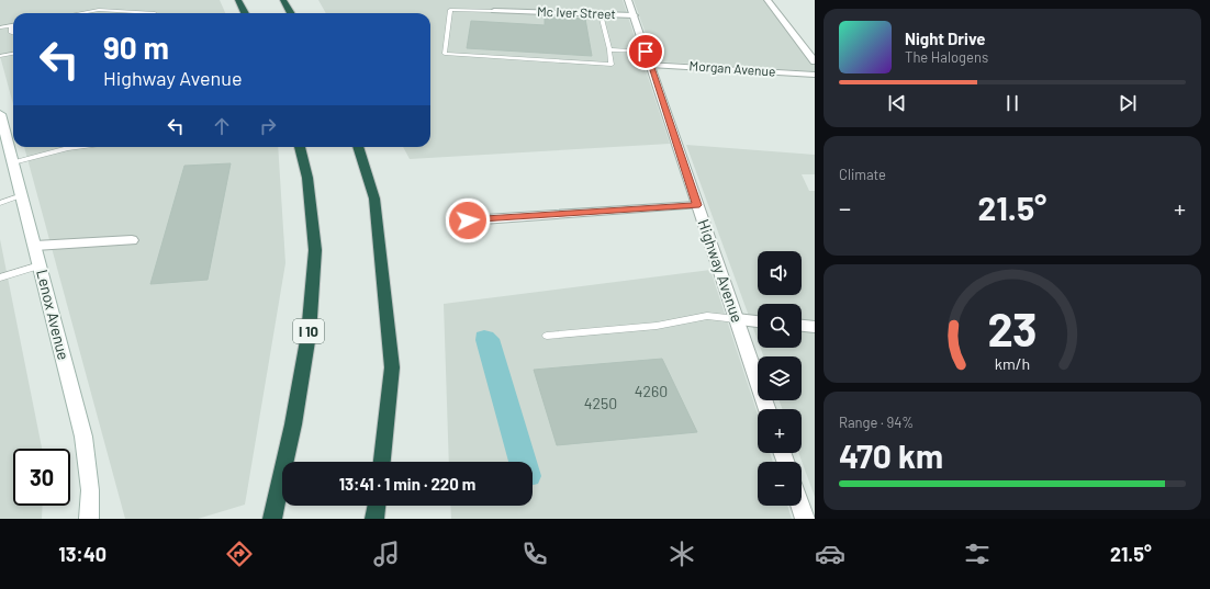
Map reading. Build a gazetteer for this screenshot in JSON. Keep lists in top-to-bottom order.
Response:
{
  "streets": {
    "highway": ["I 10"],
    "street": [
      "Mc Iver Street",
      "Morgan Avenue",
      "Highway Avenue",
      "Lenox Avenue"
    ]
  },
  "crossings": [
    ["Mc Iver Street", "Highway Avenue"],
    ["Morgan Avenue", "Highway Avenue"]
  ],
  "house_numbers": ["4260", "4250"],
  "page": {
    "turn": ["90 m", "Highway Avenue"],
    "song": ["Night Drive", "The Halogens"],
    "tile": [
      "Climate",
      ["Range · 94%", "470 km"]
    ],
    "heat": ["−", "21.5°", "+"],
    "map_buttons": ["+", "−"],
    "limit": "30",
    "trip": "13:41 · 1 min · 220 m",
    "tabs": ["13:40", "21.5°"],
    "gauge": ["23", "km/h"]
  }
}
